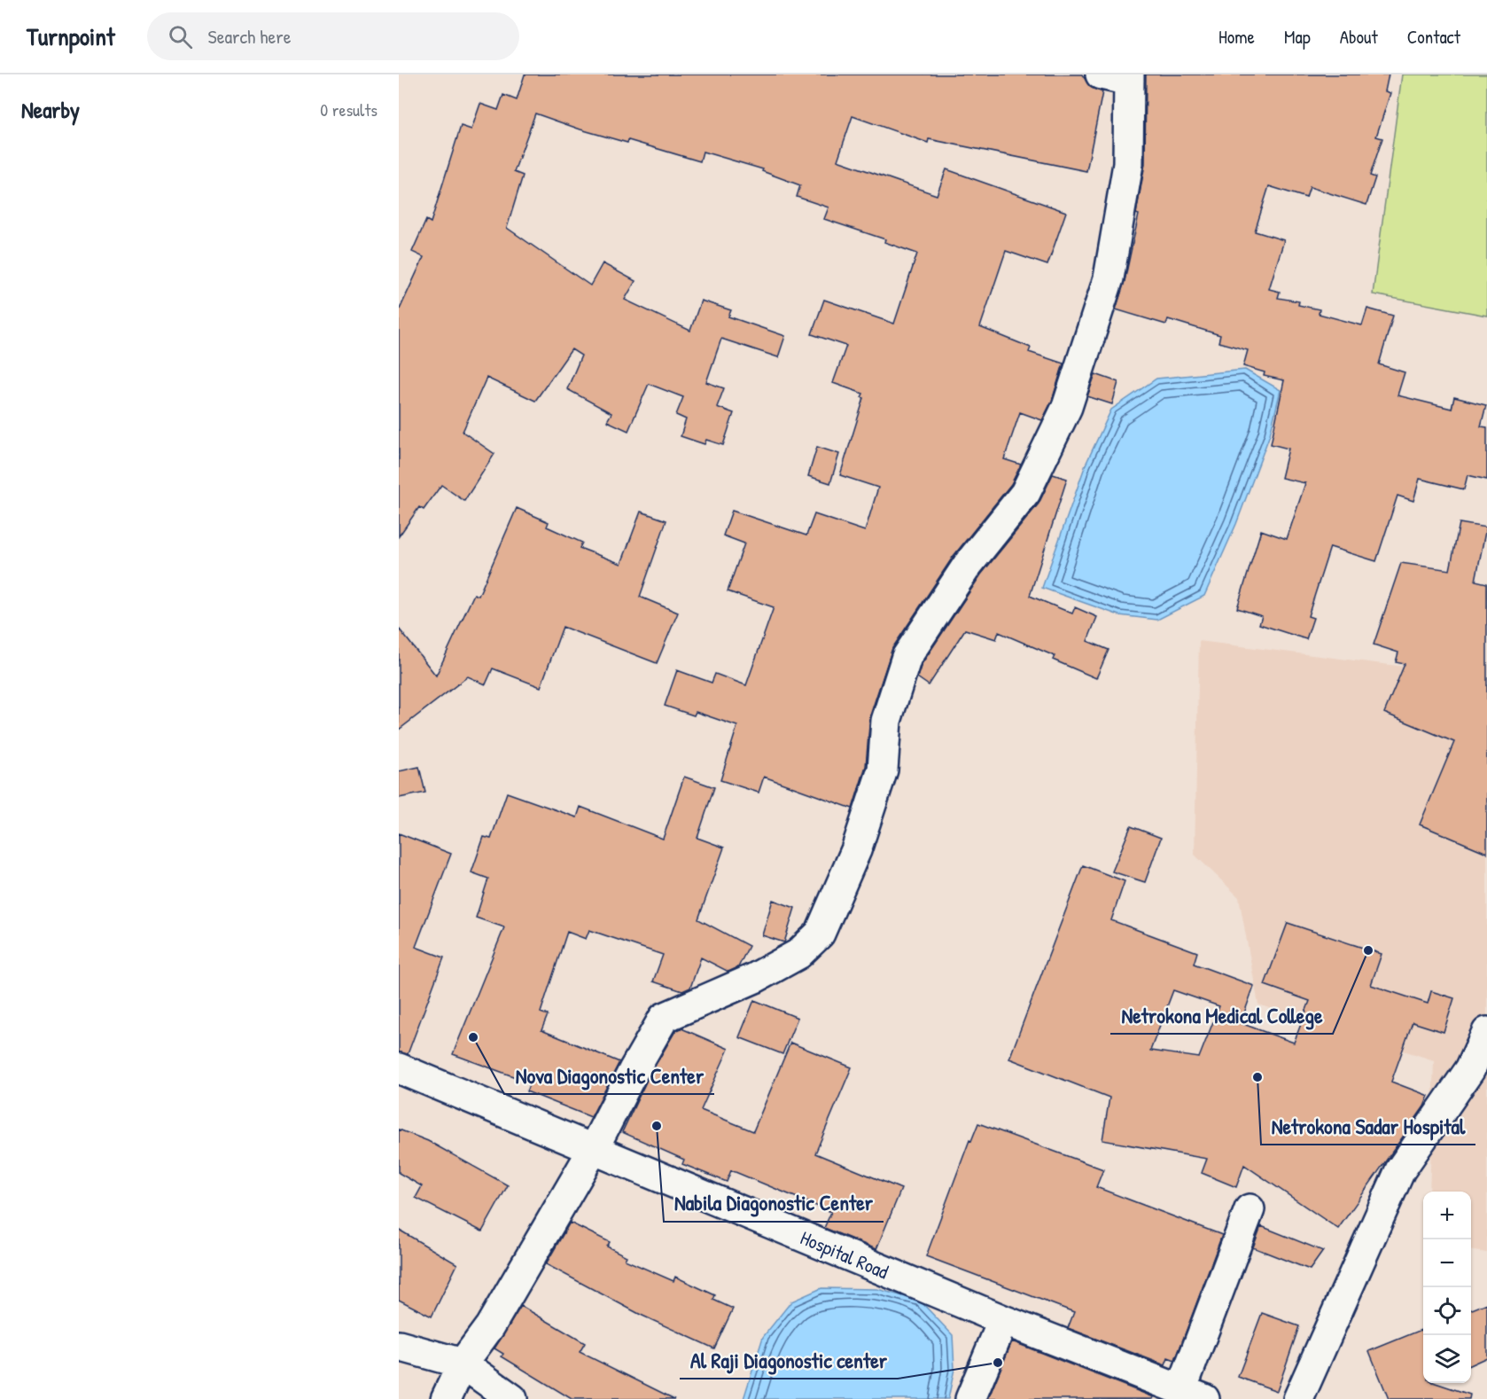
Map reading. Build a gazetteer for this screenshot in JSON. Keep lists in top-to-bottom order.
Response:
{
  "streets": {
    "street": ["Hospital Road"]
  },
  "places": [
    "Netrokona Medical College",
    "Nova Diagonostic Center",
    "Netrokona Sadar Hospital",
    "Nabila Diagonostic Center",
    "Al Raji Diagonostic center"
  ],
  "page": {
    "header": "Turnpoint",
    "search": "Search here",
    "nav": [
      "Home",
      "Map",
      "About",
      "Contact"
    ],
    "heading": ["Nearby", "0 results"],
    "map_buttons": ["+", "−"]
  }
}
